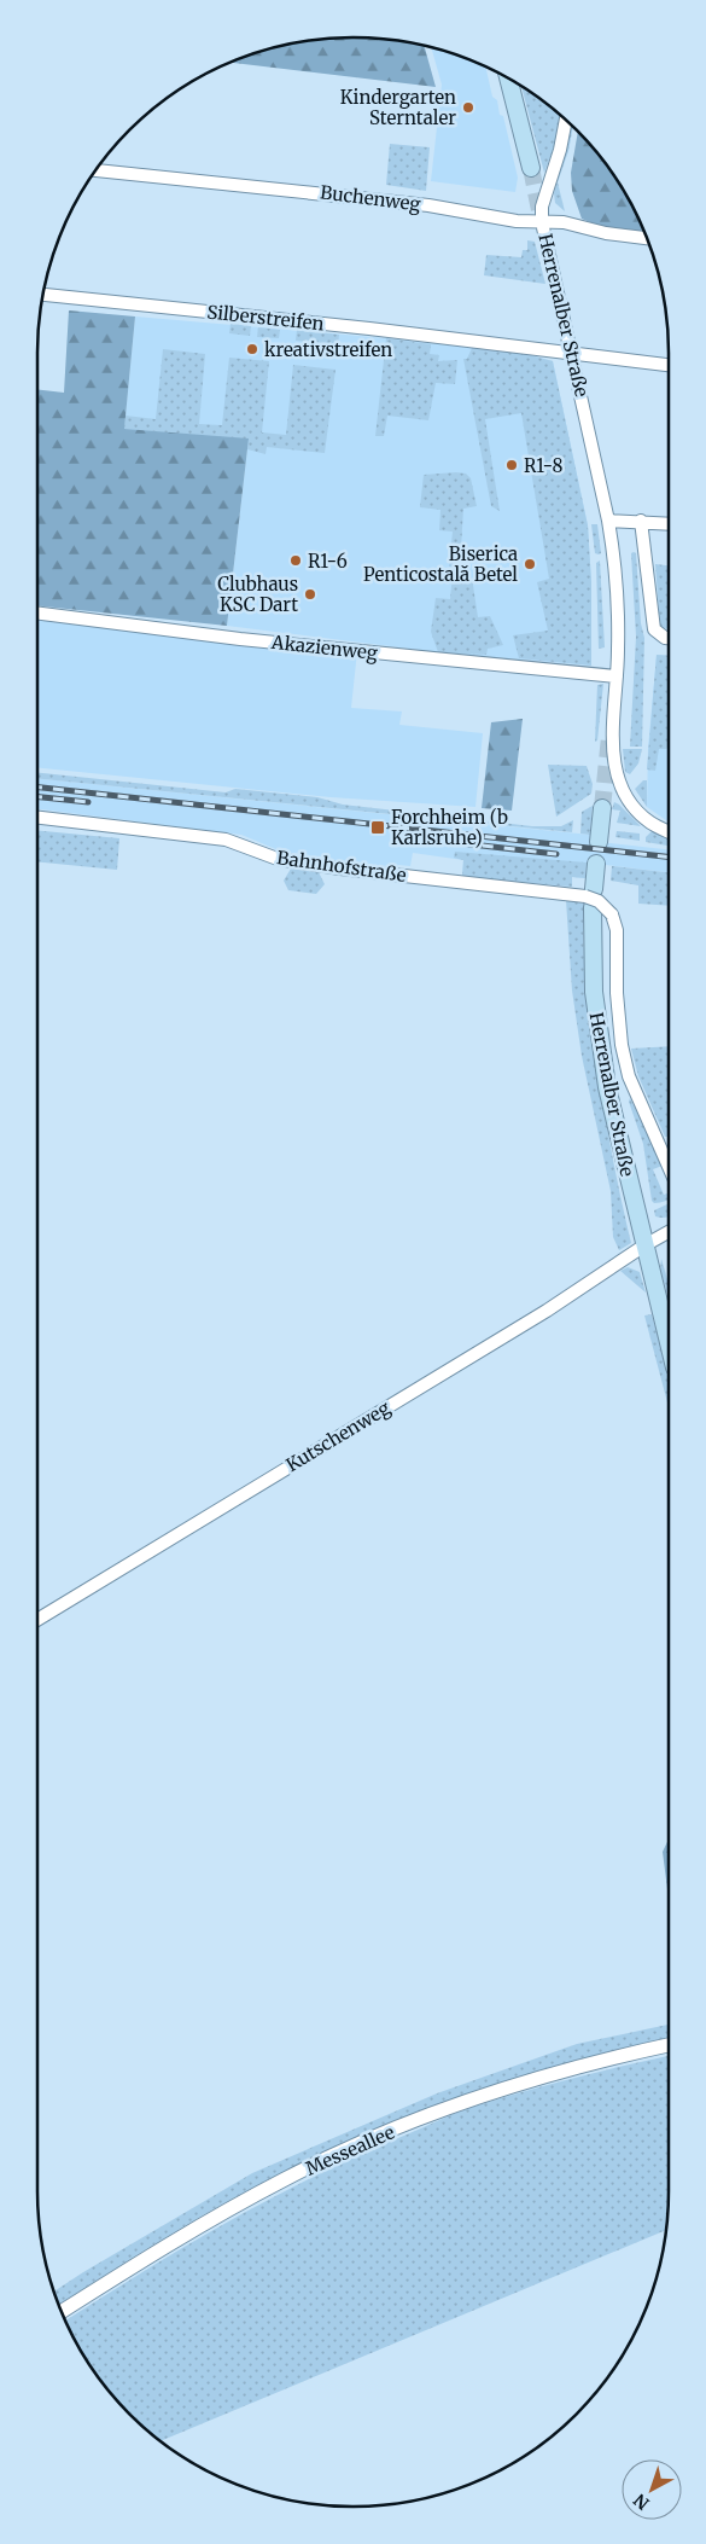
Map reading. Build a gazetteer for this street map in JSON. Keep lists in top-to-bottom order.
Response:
{
  "streets": {
    "main road": ["Herrenalber Straße"],
    "street": [
      "Buchenweg",
      "Silberstreifen",
      "Akazienweg",
      "Bahnhofstraße",
      "Kutschenweg",
      "Messeallee"
    ]
  },
  "crossings": [
    ["Buchenweg", "Herrenalber Straße"],
    ["Herrenalber Straße", "Silberstreifen"],
    ["Herrenalber Straße", "Akazienweg"],
    ["Herrenalber Straße", "Bahnhofstraße"],
    ["Herrenalber Straße", "Kutschenweg"]
  ],
  "places": {
    "other": [
      "Kindergarten Sterntaler",
      "kreativstreifen",
      "R1-8",
      "R1-6",
      "Biserica Penticostală Betel",
      "Clubhaus KSC Dart"
    ],
    "transit": ["Forchheim (b Karlsruhe)"]
  },
  "north": "bottom left"
}
